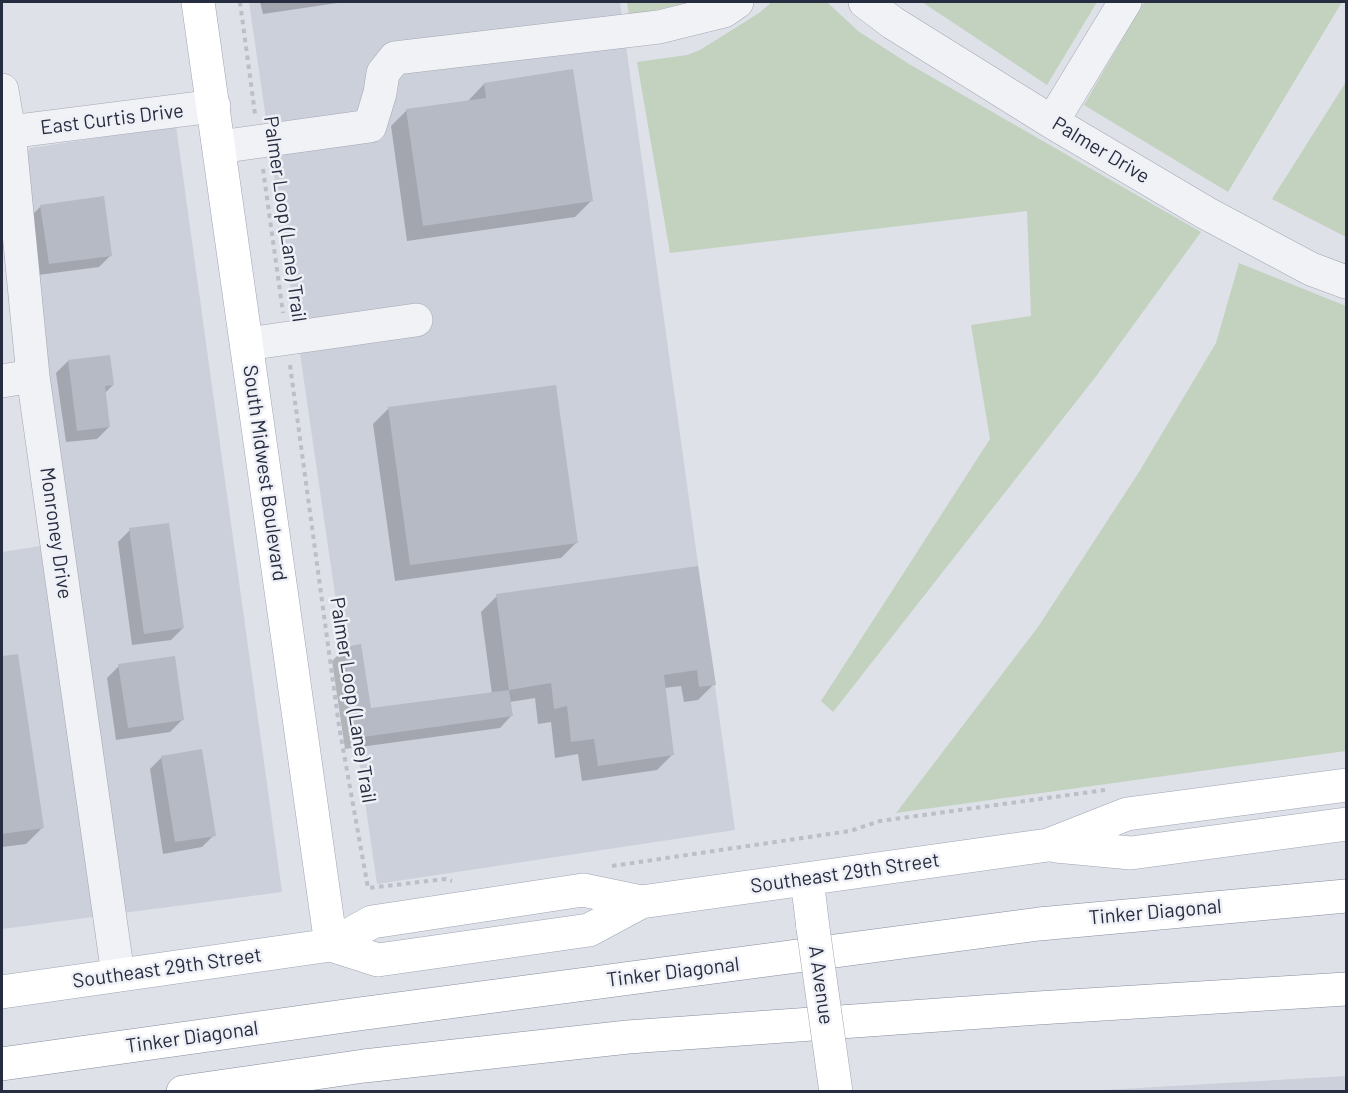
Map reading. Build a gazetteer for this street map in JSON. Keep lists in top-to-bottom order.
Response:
{
  "streets": {
    "main road": [
      "South Midwest Boulevard",
      "Southeast 29th Street",
      "Tinker Diagonal",
      "A Avenue"
    ],
    "street": ["East Curtis Drive", "Palmer Drive", "Monroney Drive"],
    "path": ["Palmer Loop (Lane) Trail"]
  },
  "crossings": [
    ["East Curtis Drive", "South Midwest Boulevard"],
    ["East Curtis Drive", "Monroney Drive"],
    ["South Midwest Boulevard", "Southeast 29th Street"],
    ["Monroney Drive", "Southeast 29th Street"],
    ["Southeast 29th Street", "A Avenue"]
  ]
}
